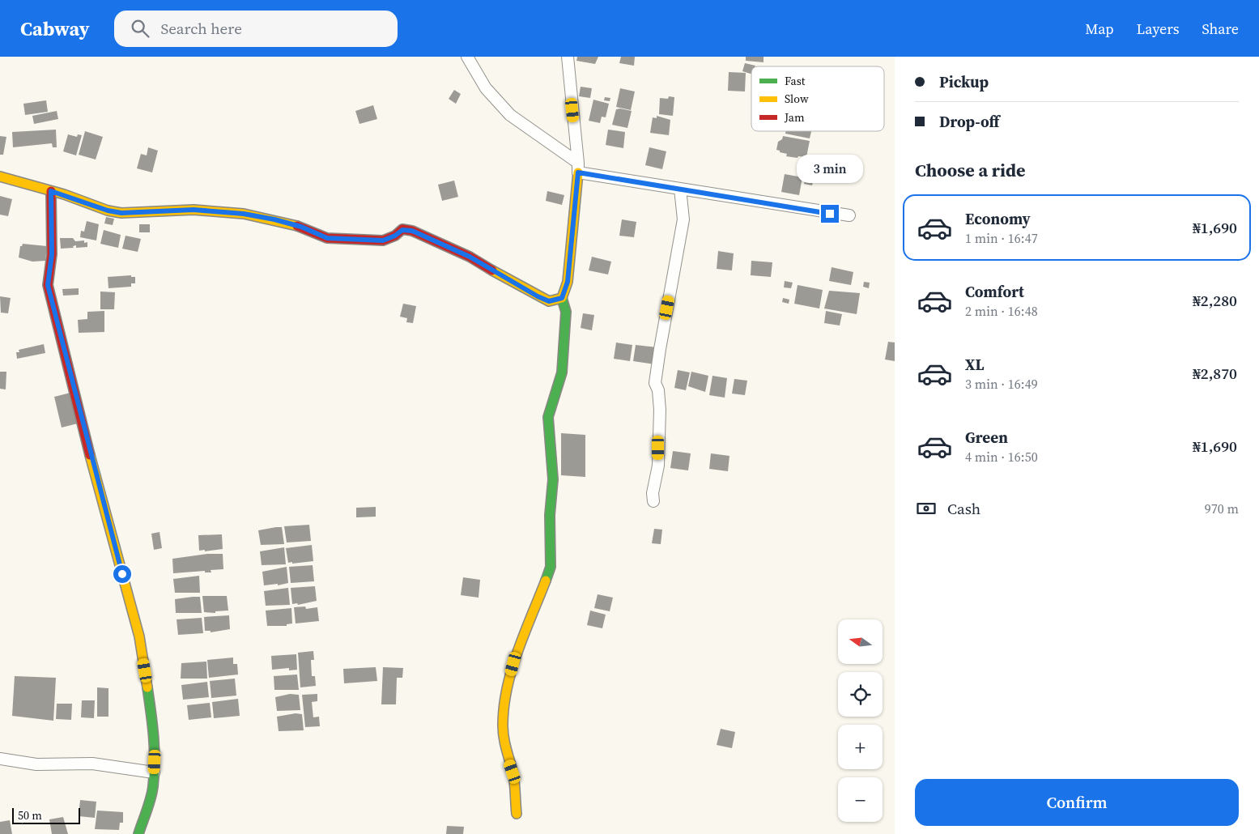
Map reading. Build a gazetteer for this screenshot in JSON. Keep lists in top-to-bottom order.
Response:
{
  "legend": ["Fast", "Slow", "Jam"],
  "scale_bar": "50 m",
  "north": "left",
  "page": {
    "header": "Cabway",
    "search": "Search here",
    "nav": ["Map", "Layers", "Share"],
    "banner": ["Pickup", "Drop-off"],
    "heading": "Choose a ride",
    "bubble": "3 min",
    "list": [
      {
        "name": "Economy",
        "note": "1 min · 16:47",
        "value": "₦1,690"
      },
      {
        "name": "Comfort",
        "note": "2 min · 16:48",
        "value": "₦2,280"
      },
      {
        "name": "XL",
        "note": "3 min · 16:49",
        "value": "₦2,870"
      },
      {
        "name": "Green",
        "note": "4 min · 16:50",
        "value": "₦1,690"
      }
    ],
    "pay": ["Cash", "970 m"],
    "map_buttons": ["+", "−"],
    "buttons": "Confirm",
    "scale": "50 m"
  }
}
